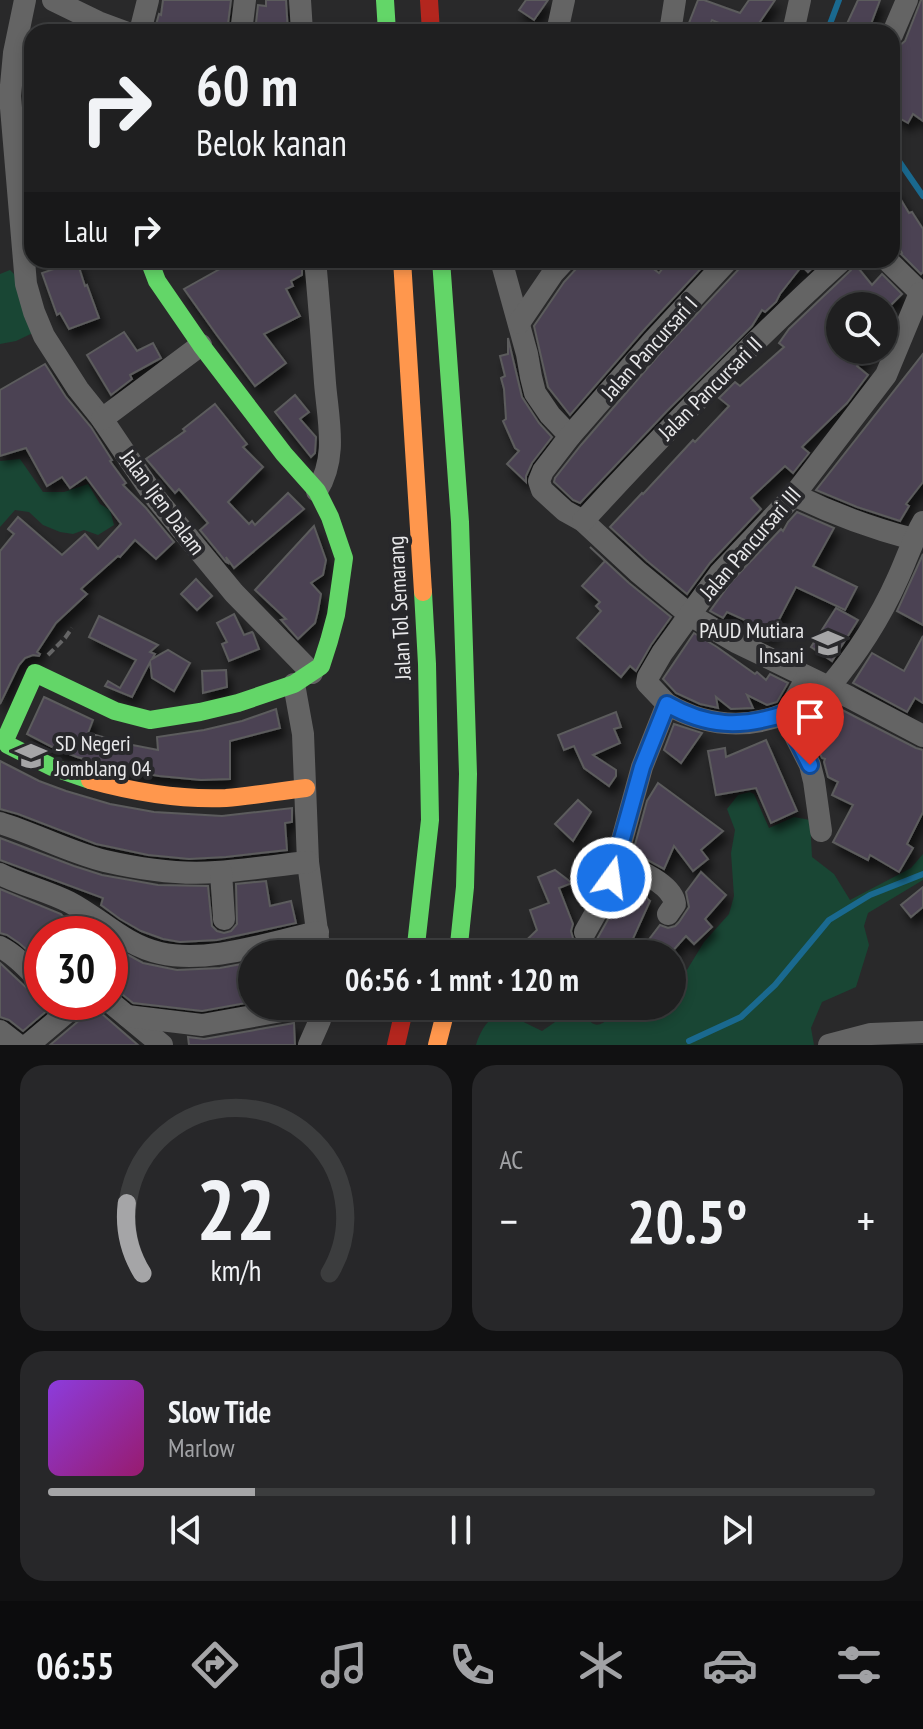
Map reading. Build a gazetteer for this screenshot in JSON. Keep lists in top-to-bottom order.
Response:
{
  "streets": {
    "main road": ["Jalan Tol Semarang"],
    "street": [
      "Jalan Pancursari I",
      "Jalan Pancursari II",
      "Jalan Ijen Dalam",
      "Jalan Pancursari III"
    ]
  },
  "crossings": [
    ["Jalan Pancursari I", "Jalan Pancursari II"]
  ],
  "places": {
    "school or university": ["PAUD Mutiara Insani", "SD Negeri Jomblang 04"]
  },
  "page": {
    "turn": ["60 m", "Belok kanan"],
    "then": "Lalu",
    "limit": "30",
    "trip": "06:56 · 1 mnt · 120 m",
    "tile": "AC",
    "heat": ["−", "20.5°", "+"],
    "song": ["Slow Tide", "Marlow"],
    "tabs": "06:55",
    "gauge": ["22", "km/h"]
  }
}
